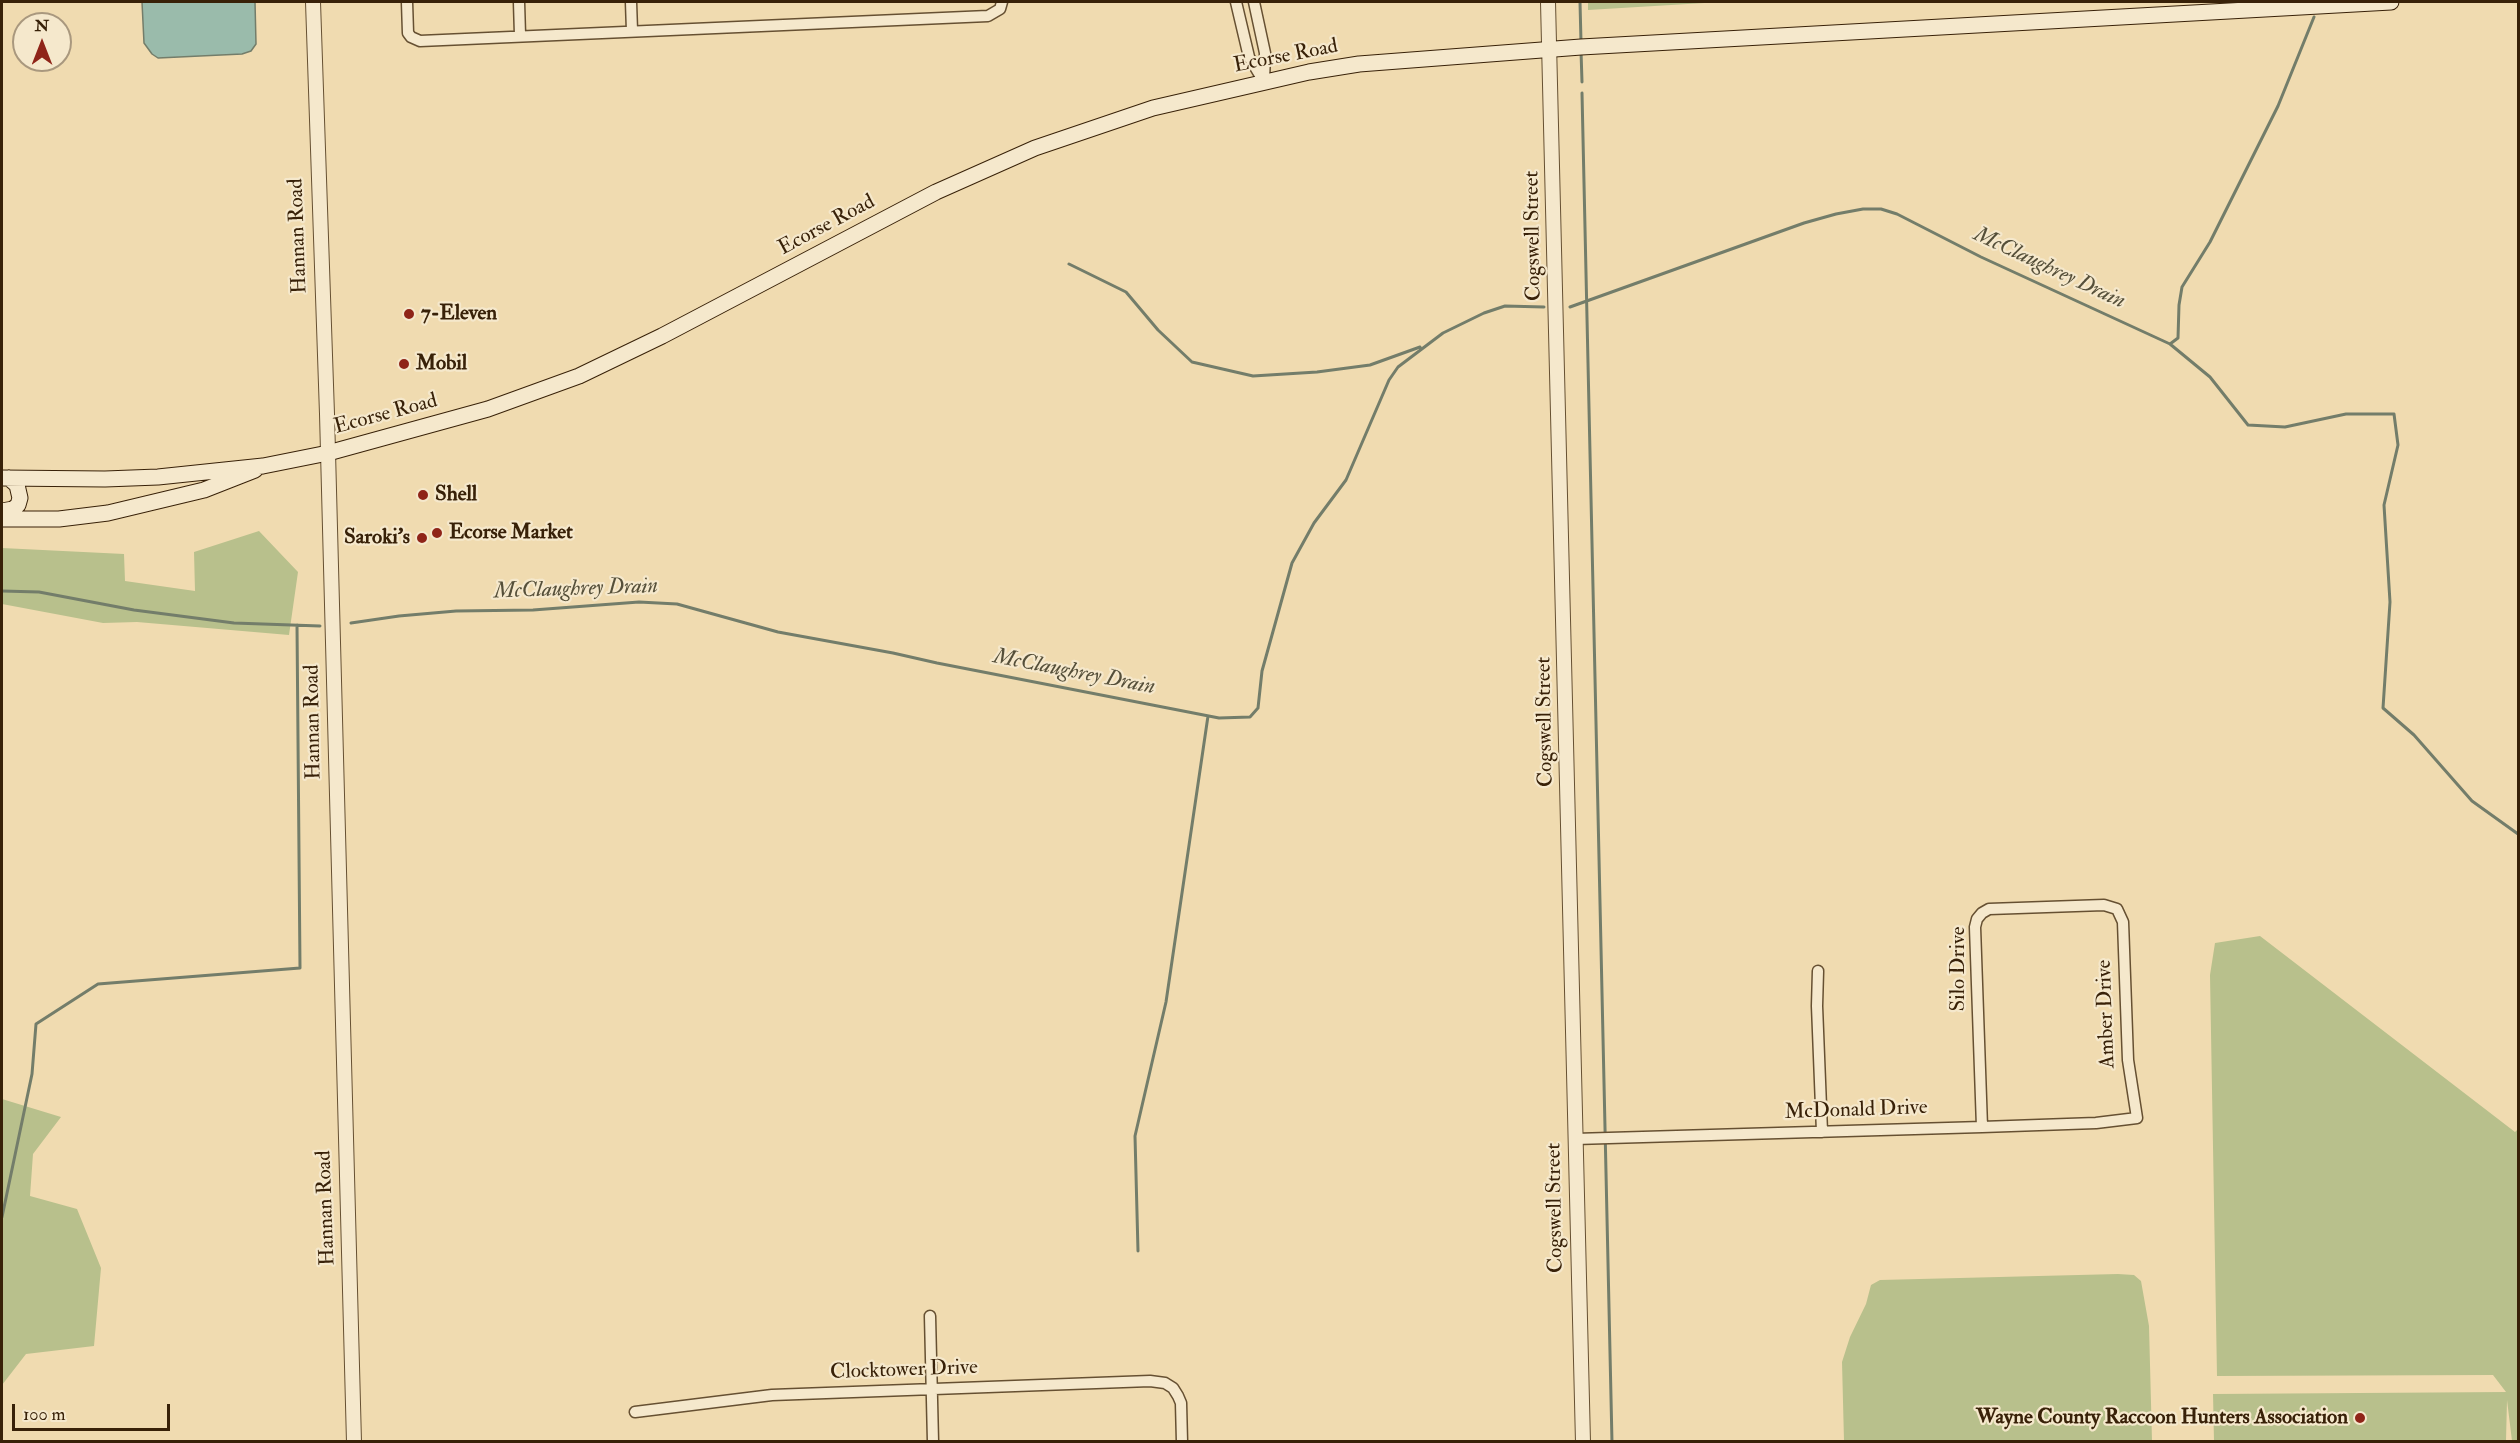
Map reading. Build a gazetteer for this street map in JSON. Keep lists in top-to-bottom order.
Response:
{
  "streets": {
    "main road": ["Ecorse Road"],
    "street": [
      "Hannan Road",
      "Cogswell Street",
      "Silo Drive",
      "Amber Drive",
      "McDonald Drive",
      "Clocktower Drive"
    ]
  },
  "crossings": [
    ["Ecorse Road", "Hannan Road"],
    ["Ecorse Road", "Cogswell Street"],
    ["Cogswell Street", "McDonald Drive"],
    ["Silo Drive", "Amber Drive"],
    ["Silo Drive", "McDonald Drive"],
    ["Amber Drive", "McDonald Drive"]
  ],
  "water": ["McClaughrey Drain"],
  "places": [
    "7-Eleven",
    "Mobil",
    "Shell",
    "Ecorse Market",
    "Saroki's",
    "Wayne County Raccoon Hunters Association"
  ],
  "scale_bar": "100 m",
  "north": "top"
}
